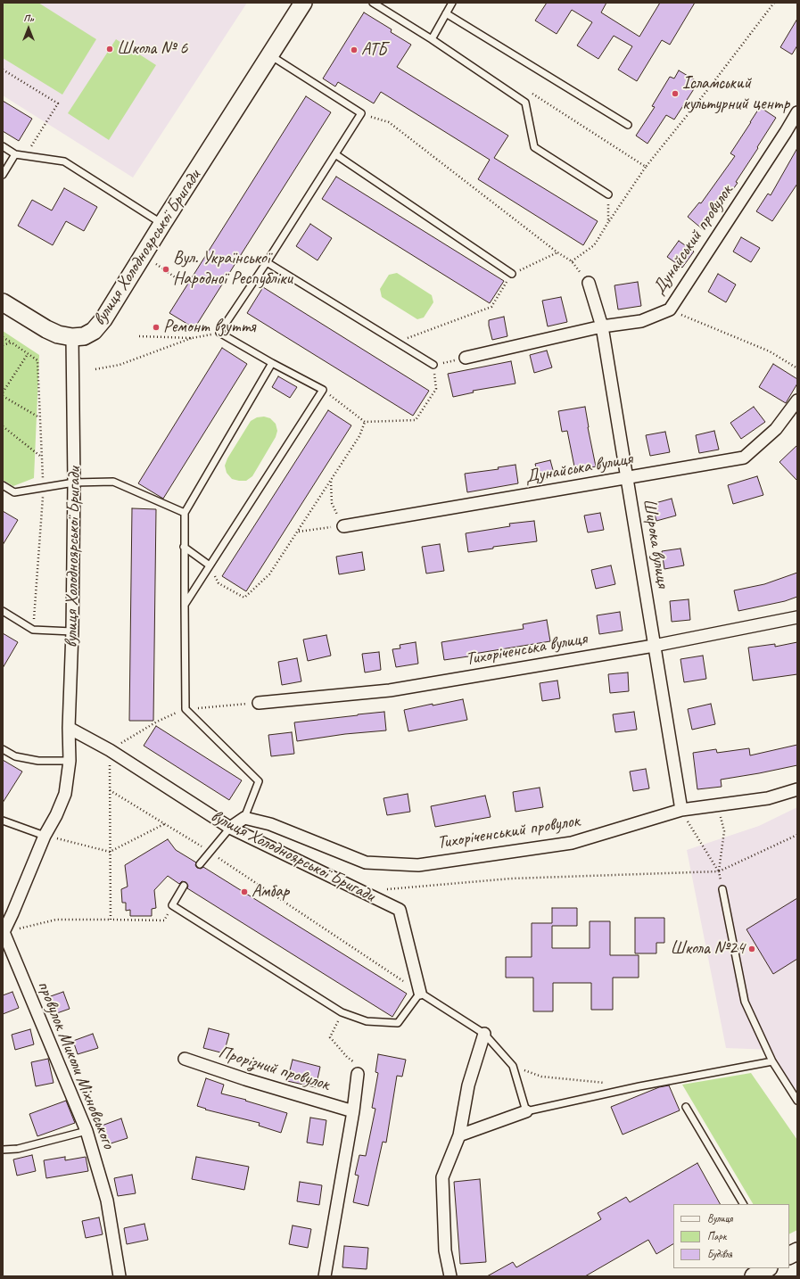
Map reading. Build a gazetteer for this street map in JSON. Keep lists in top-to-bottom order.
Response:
{
  "streets": {
    "street": [
      "Дунайський провулок",
      "вулиця Холодноярської Бригади",
      "Дунайська вулиця",
      "Широка вулиця",
      "Тихоріченська вулиця",
      "Тихоріченський провулок",
      "провулок Миколи Міхновського",
      "Прорізний провулок"
    ]
  },
  "crossings": [
    ["Дунайський провулок", "Широка вулиця"],
    ["Дунайська вулиця", "Широка вулиця"],
    ["Широка вулиця", "Тихоріченська вулиця"],
    ["Широка вулиця", "Тихоріченський провулок"]
  ],
  "places": [
    "Школа № 6",
    "АТБ",
    "Ісламський культурний центр",
    "Вул. Української Народної Республіки",
    "Ремонт взуття",
    "Амбар",
    "Школа №24"
  ],
  "legend": ["Вулиця", "Парк", "Будівля"],
  "north": "top"
}
